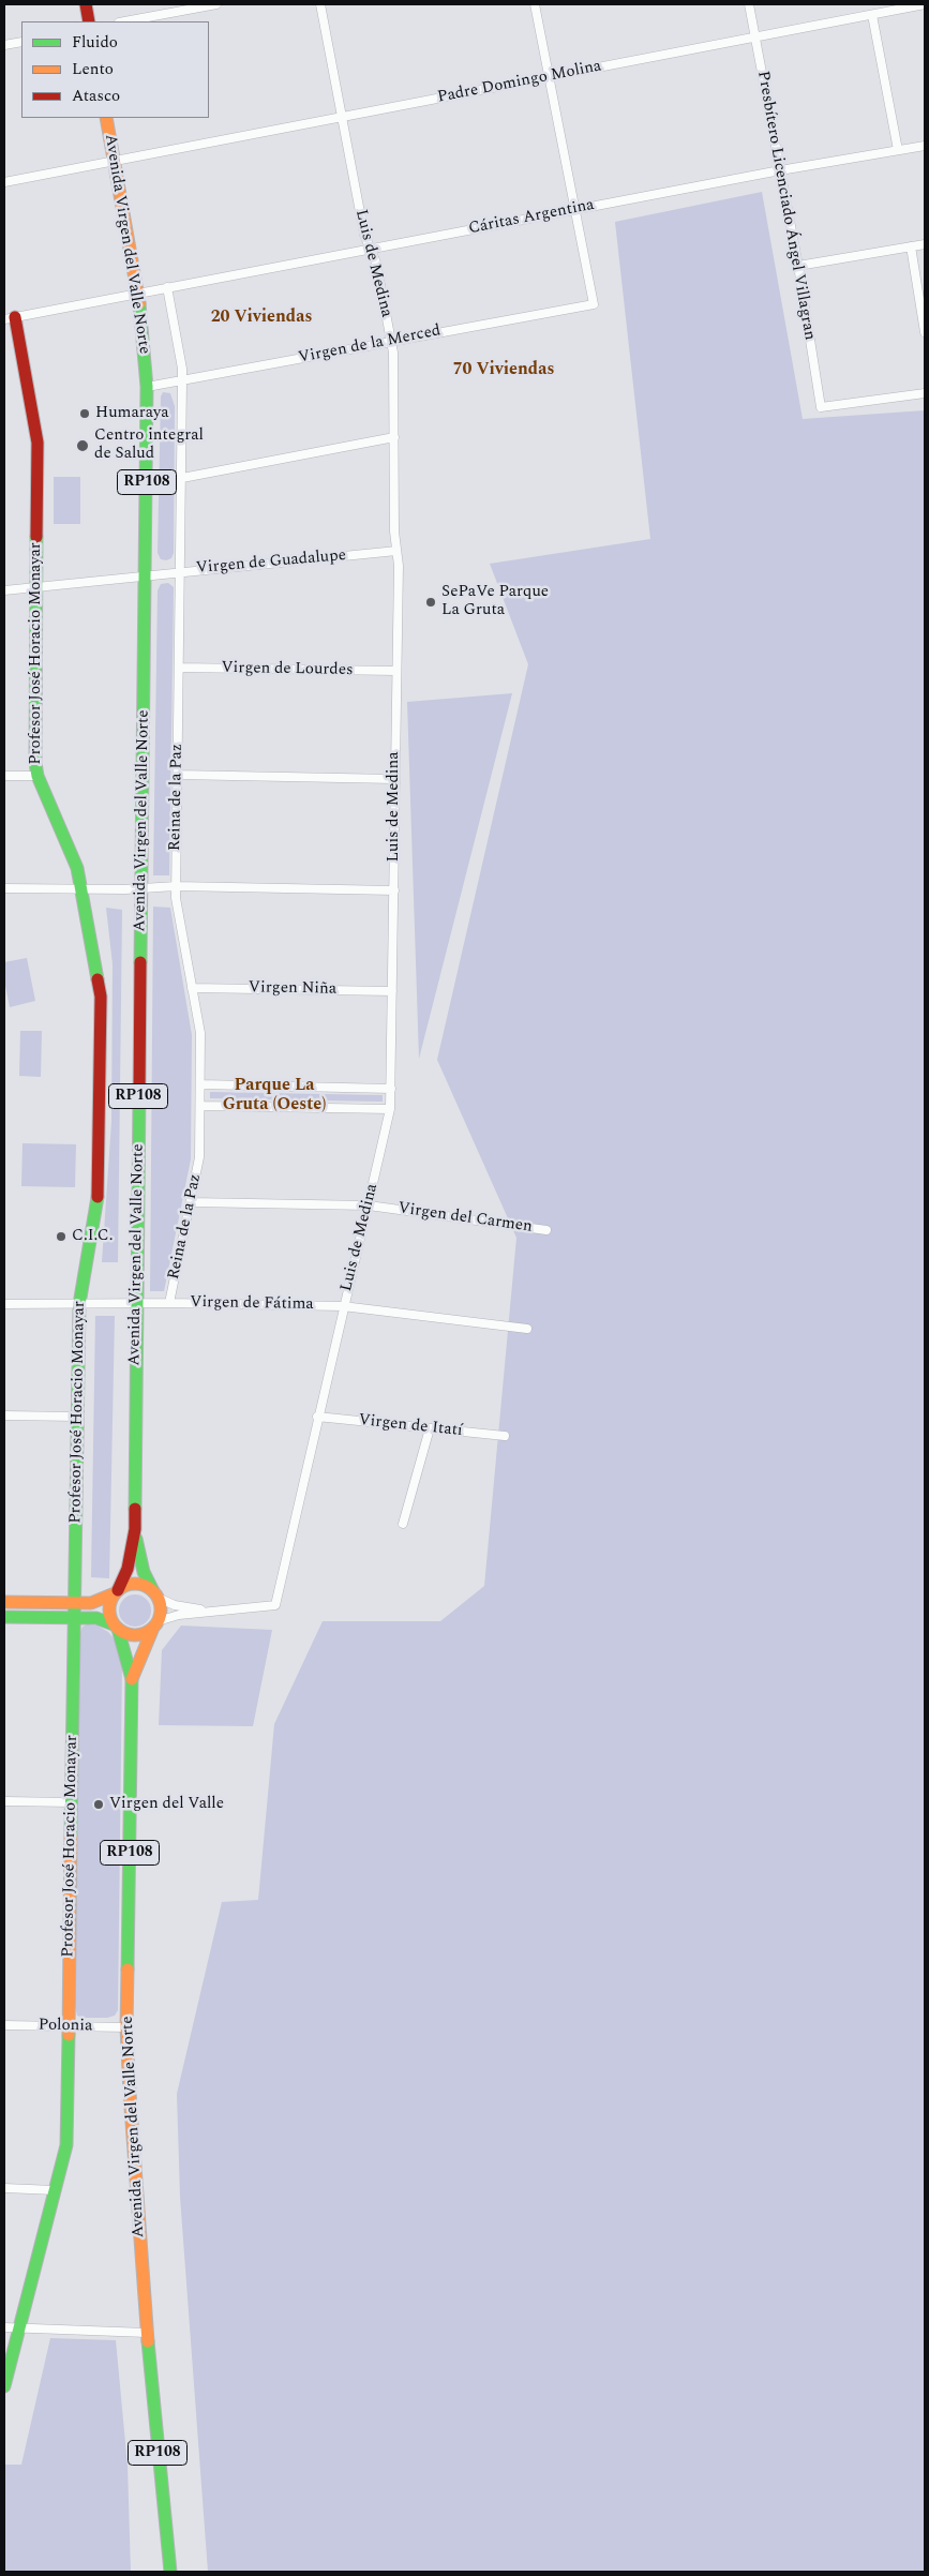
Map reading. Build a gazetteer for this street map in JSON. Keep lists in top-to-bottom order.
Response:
{
  "streets": {
    "main road": ["Avenida Virgen del Valle Norte", "RP108", "Profesor José Horacio Monayar"],
    "street": [
      "Padre Domingo Molina",
      "Presbítero Licenciado Ángel Villagran",
      "Cáritas Argentina",
      "Luis de Medina",
      "Virgen de la Merced",
      "Virgen de Guadalupe",
      "Virgen de Lourdes",
      "Reina de la Paz",
      "Virgen Niña",
      "Virgen del Carmen",
      "Virgen de Fátima",
      "Virgen de Itatí",
      "Polonia"
    ]
  },
  "crossings": [
    ["Padre Domingo Molina", "Presbítero Licenciado Ángel Villagran"],
    ["Padre Domingo Molina", "Avenida Virgen del Valle Norte"],
    ["Padre Domingo Molina", "Luis de Medina"],
    ["Presbítero Licenciado Ángel Villagran", "Cáritas Argentina"],
    ["Cáritas Argentina", "Avenida Virgen del Valle Norte"],
    ["Cáritas Argentina", "Luis de Medina"],
    ["Cáritas Argentina", "Virgen de la Merced"],
    ["Cáritas Argentina", "Profesor José Horacio Monayar"],
    ["Cáritas Argentina", "Reina de la Paz"],
    ["Avenida Virgen del Valle Norte", "Virgen de la Merced"],
    ["Avenida Virgen del Valle Norte", "RP108"],
    ["Avenida Virgen del Valle Norte", "Virgen de Guadalupe"],
    ["Avenida Virgen del Valle Norte", "Virgen de Fátima"],
    ["Avenida Virgen del Valle Norte", "Polonia"],
    ["Luis de Medina", "Virgen de la Merced"],
    ["Luis de Medina", "Virgen de Guadalupe"],
    ["Luis de Medina", "Virgen de Lourdes"],
    ["Luis de Medina", "Virgen Niña"],
    ["Luis de Medina", "Virgen del Carmen"],
    ["Luis de Medina", "Virgen de Fátima"],
    ["Luis de Medina", "Virgen de Itatí"],
    ["Virgen de la Merced", "Reina de la Paz"],
    ["Virgen de Guadalupe", "Profesor José Horacio Monayar"],
    ["Virgen de Guadalupe", "Reina de la Paz"],
    ["Profesor José Horacio Monayar", "Virgen de Fátima"],
    ["Profesor José Horacio Monayar", "Polonia"],
    ["Virgen de Lourdes", "Reina de la Paz"],
    ["Reina de la Paz", "Virgen Niña"],
    ["Reina de la Paz", "Virgen del Carmen"],
    ["Reina de la Paz", "Virgen de Fátima"]
  ],
  "districts": ["20 Viviendas", "70 Viviendas", "Parque La Gruta (Oeste)"],
  "places": [
    "Humaraya",
    "Centro integral de Salud",
    "SePaVe Parque La Gruta",
    "C.I.C.",
    "Virgen del Valle"
  ],
  "legend": ["Fluido", "Lento", "Atasco"]
}
